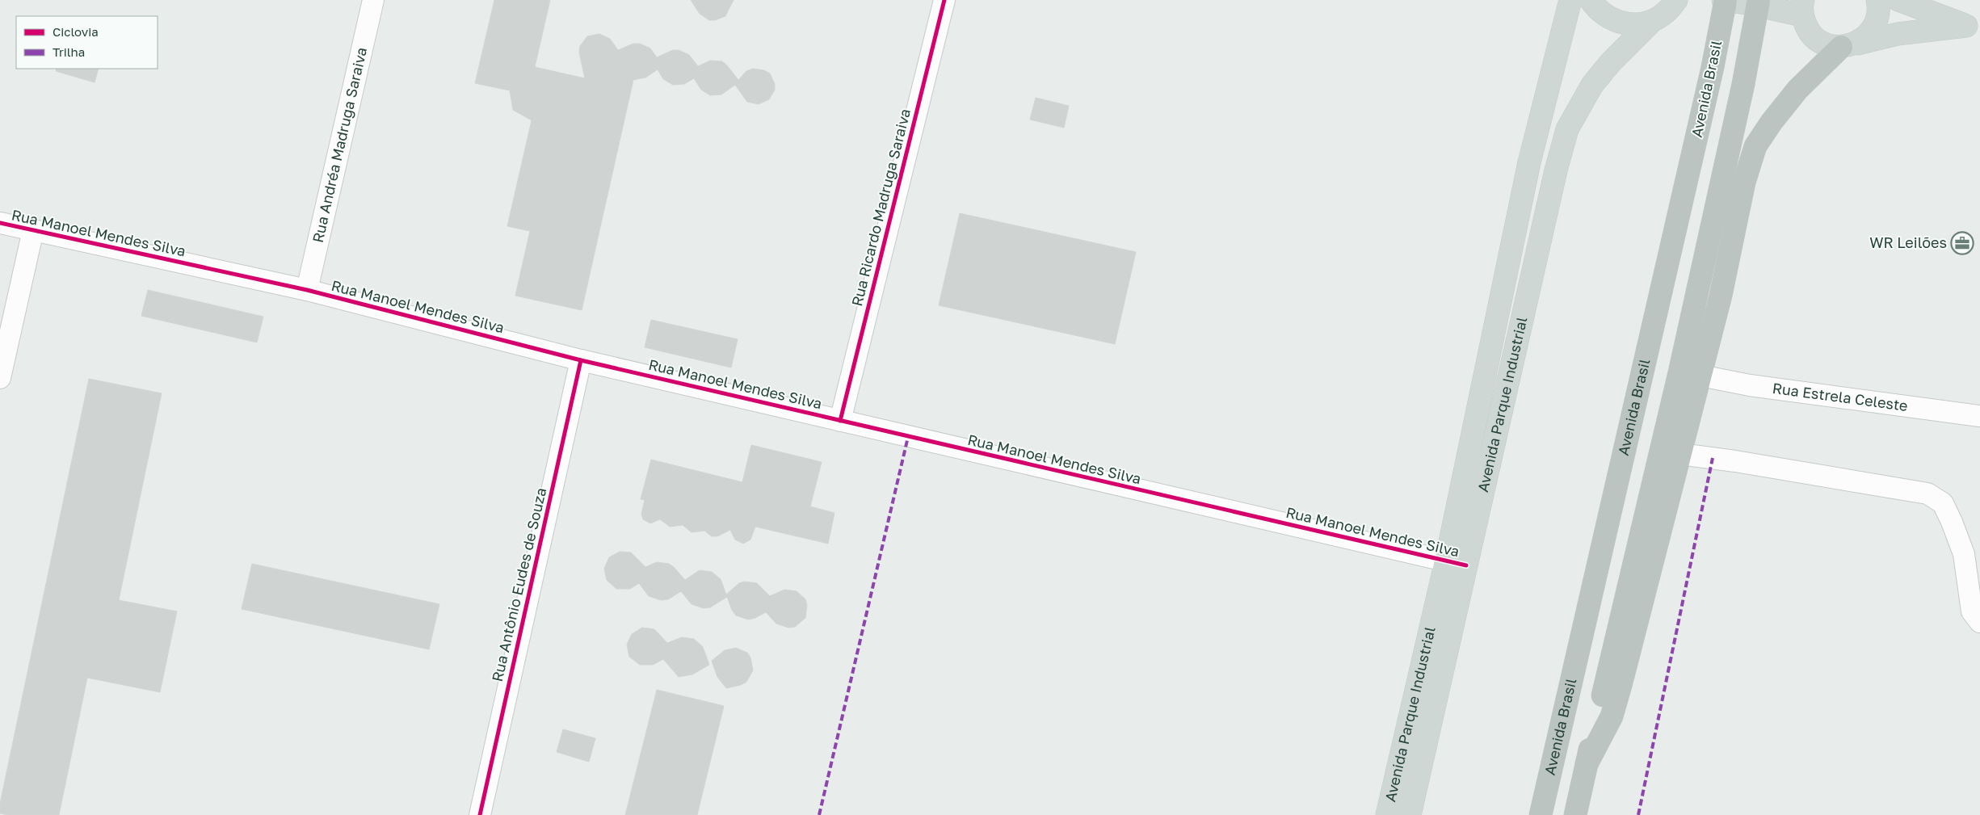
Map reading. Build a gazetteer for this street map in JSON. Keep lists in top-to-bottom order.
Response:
{
  "streets": {
    "highway": ["Avenida Brasil"],
    "main road": ["Avenida Parque Industrial"],
    "street": [
      "Rua Andréa Madruga Saraiva",
      "Rua Ricardo Madruga Saraiva",
      "Rua Manoel Mendes Silva",
      "Rua Estrela Celeste",
      "Rua Antônio Eudes de Souza"
    ]
  },
  "crossings": [
    ["Rua Andréa Madruga Saraiva", "Rua Manoel Mendes Silva"],
    ["Rua Ricardo Madruga Saraiva", "Rua Manoel Mendes Silva"],
    ["Rua Manoel Mendes Silva", "Avenida Parque Industrial"],
    ["Rua Manoel Mendes Silva", "Rua Antônio Eudes de Souza"]
  ],
  "places": {
    "office": ["WR Leilões"]
  },
  "legend": ["Ciclovia", "Trilha"]
}
